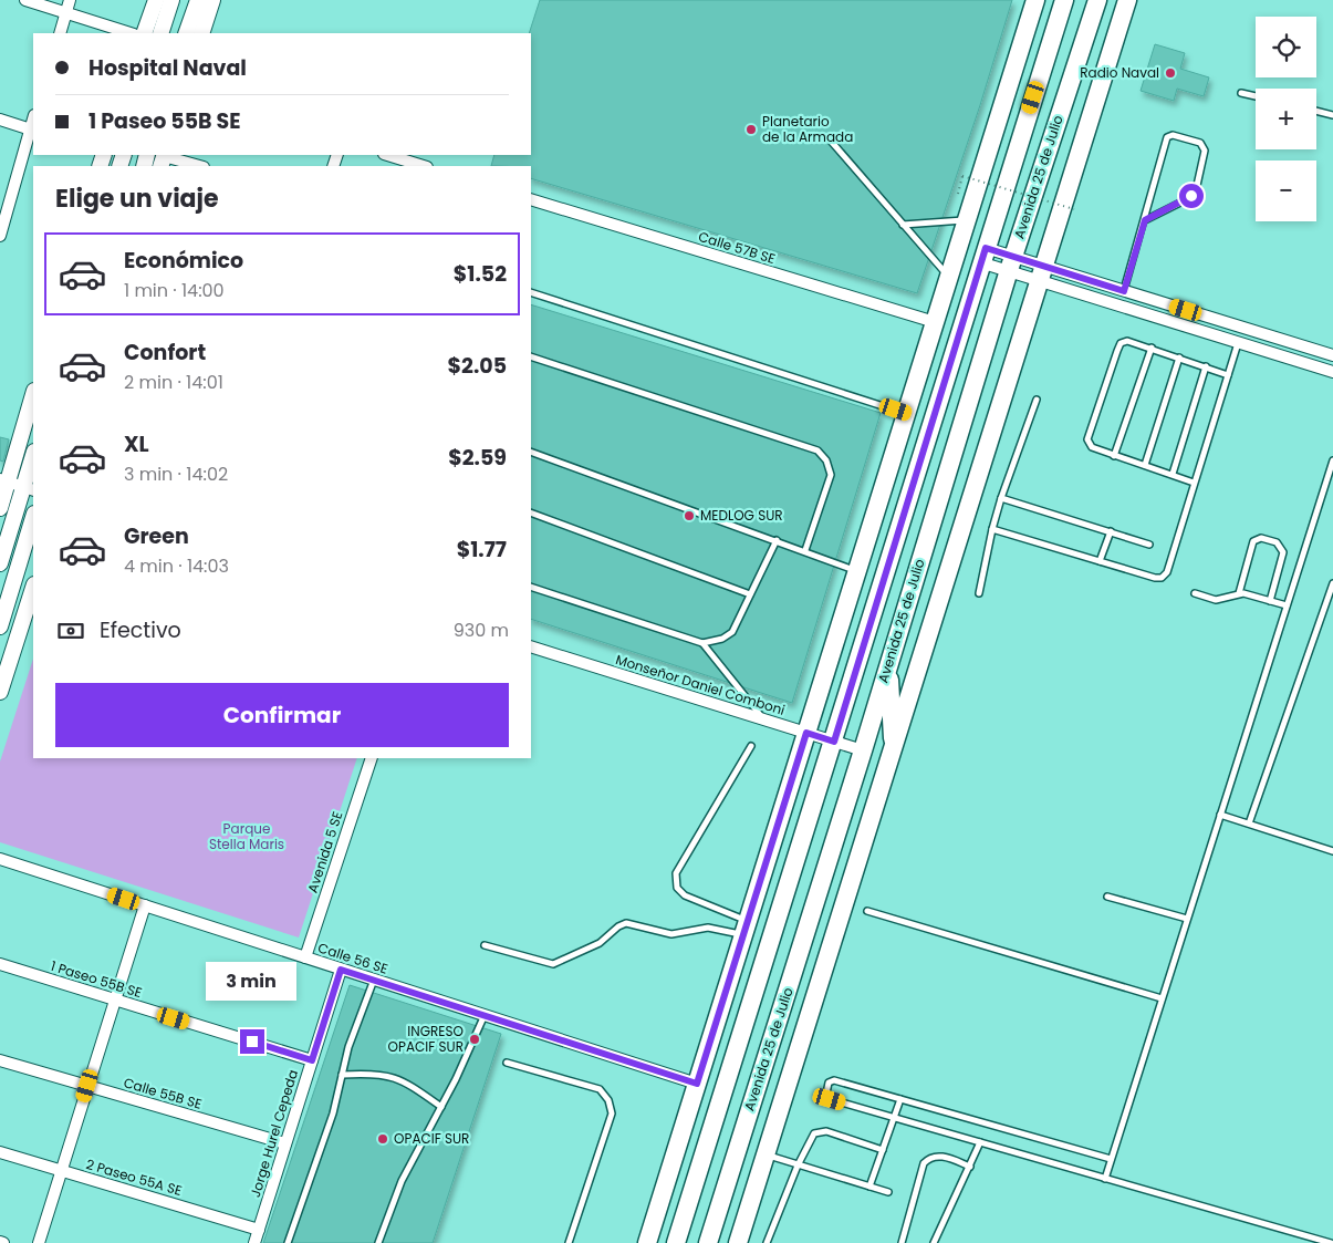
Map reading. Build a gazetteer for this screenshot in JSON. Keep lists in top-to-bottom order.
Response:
{
  "streets": {
    "main road": ["Avenida 25 de Julio"],
    "street": [
      "Calle 57B SE",
      "Monseñor Daniel Comboni",
      "Avenida 5 SE",
      "Calle 56 SE",
      "1 Paseo 55B SE",
      "Calle 55B SE",
      "Jorge Hurel Cepeda",
      "2 Paseo 55A SE"
    ]
  },
  "crossings": [
    ["Avenida 25 de Julio", "Monseñor Daniel Comboni"],
    ["Avenida 5 SE", "Calle 56 SE"],
    ["Calle 56 SE", "Jorge Hurel Cepeda"],
    ["1 Paseo 55B SE", "Jorge Hurel Cepeda"],
    ["Calle 55B SE", "Jorge Hurel Cepeda"],
    ["Jorge Hurel Cepeda", "2 Paseo 55A SE"]
  ],
  "parks": ["Parque Stella Maris"],
  "places": [
    "Radio Naval",
    "Planetario de la Armada",
    "MEDLOG SUR",
    "INGRESO OPACIF SUR",
    "OPACIF SUR"
  ],
  "page": {
    "map_buttons": ["+", "−"],
    "banner": ["Hospital Naval", "1 Paseo 55B SE"],
    "heading": "Elige un viaje",
    "list": [
      {
        "name": "Económico",
        "note": "1 min · 14:00",
        "value": "$1.52"
      },
      {
        "name": "Confort",
        "note": "2 min · 14:01",
        "value": "$2.05"
      },
      {
        "name": "XL",
        "note": "3 min · 14:02",
        "value": "$2.59"
      },
      {
        "name": "Green",
        "note": "4 min · 14:03",
        "value": "$1.77"
      }
    ],
    "pay": ["Efectivo", "930 m"],
    "buttons": "Confirmar",
    "bubble": "3 min"
  }
}
